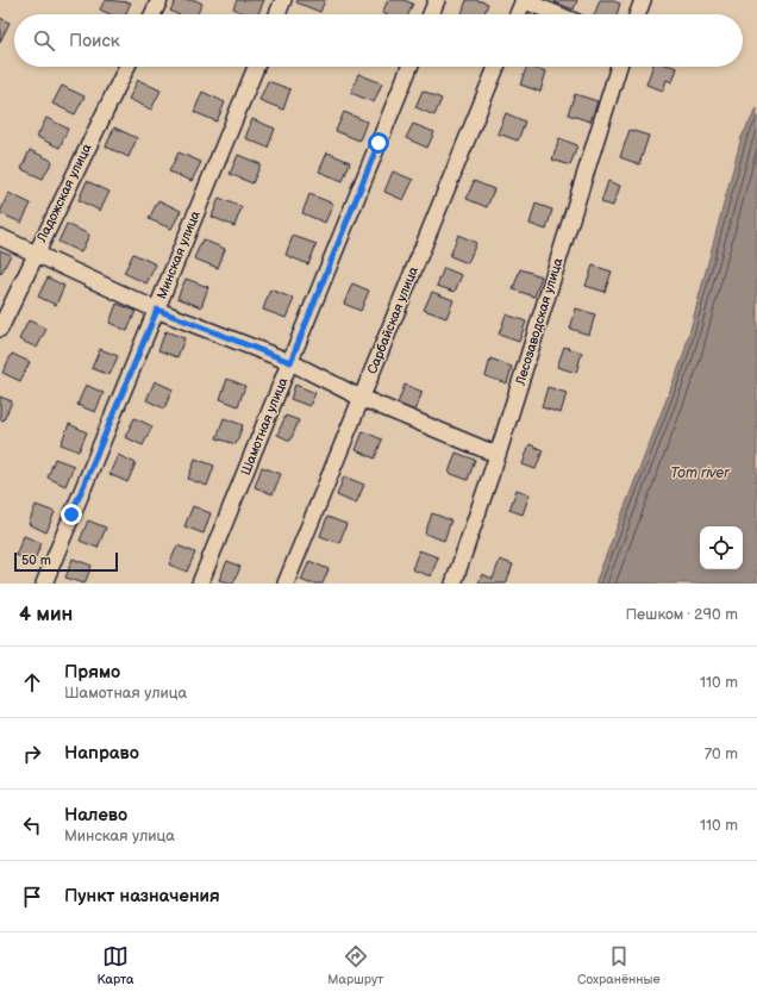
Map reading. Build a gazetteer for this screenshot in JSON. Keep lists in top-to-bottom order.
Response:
{
  "streets": {
    "street": [
      "Ладожская улица",
      "Минская улица",
      "Сарбайская улица",
      "Лесозаводская улица",
      "Шамотная улица"
    ]
  },
  "water": ["Tom river"],
  "scale_bar": "50 m",
  "page": {
    "search": "Поиск",
    "scale": "50 m",
    "heading": ["4 мин", "Пешком · 290 m"],
    "list": [
      ["Прямо", "Шамотная улица", "110 m"],
      ["Направо", "70 m"],
      ["Налево", "Минская улица", "110 m"],
      "Пункт назначения"
    ],
    "nav": ["Карта", "Маршрут", "Сохранённые"]
  }
}
